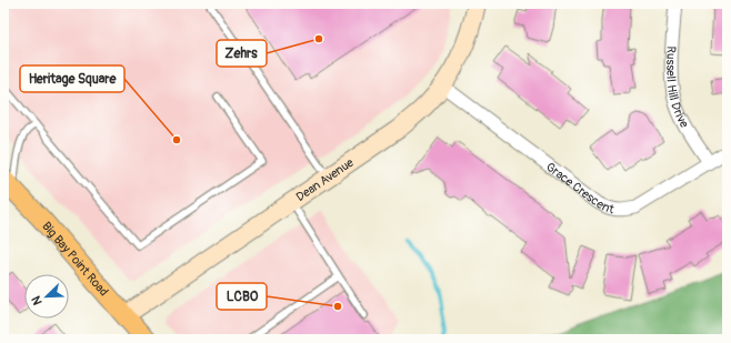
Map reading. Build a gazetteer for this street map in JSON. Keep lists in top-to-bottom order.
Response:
{
  "streets": {
    "main road": ["Big Bay Point Road"],
    "street": ["Russell Hill Drive", "Dean Avenue", "Grace Crescent"]
  },
  "crossings": [
    ["Russell Hill Drive", "Grace Crescent"],
    ["Dean Avenue", "Grace Crescent"],
    ["Dean Avenue", "Big Bay Point Road"]
  ],
  "places": ["Zehrs", "Heritage Square", "LCBO"],
  "north": "bottom left"
}
